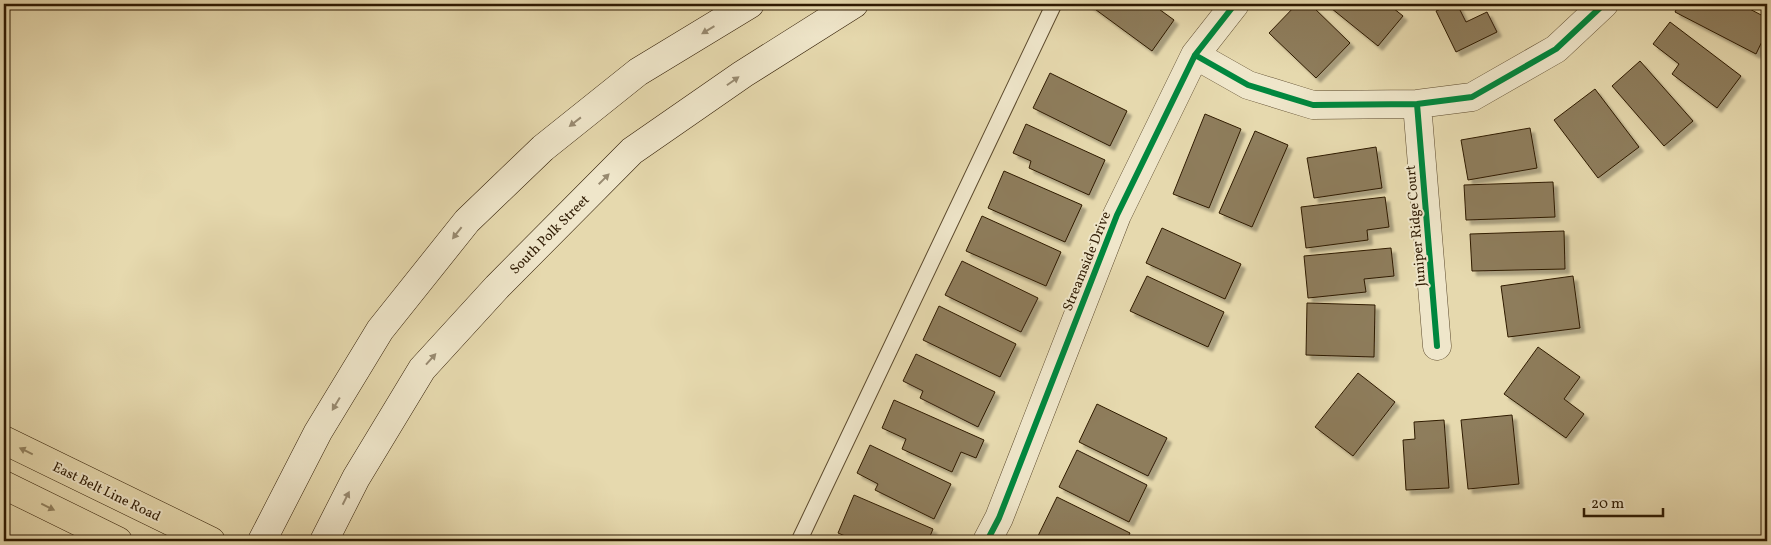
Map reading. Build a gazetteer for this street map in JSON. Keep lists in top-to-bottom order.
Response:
{
  "streets": {
    "main road": [
      "Juniper Ridge Court",
      "South Polk Street",
      "Streamside Drive",
      "East Belt Line Road"
    ]
  },
  "scale_bar": "20 m"
}
